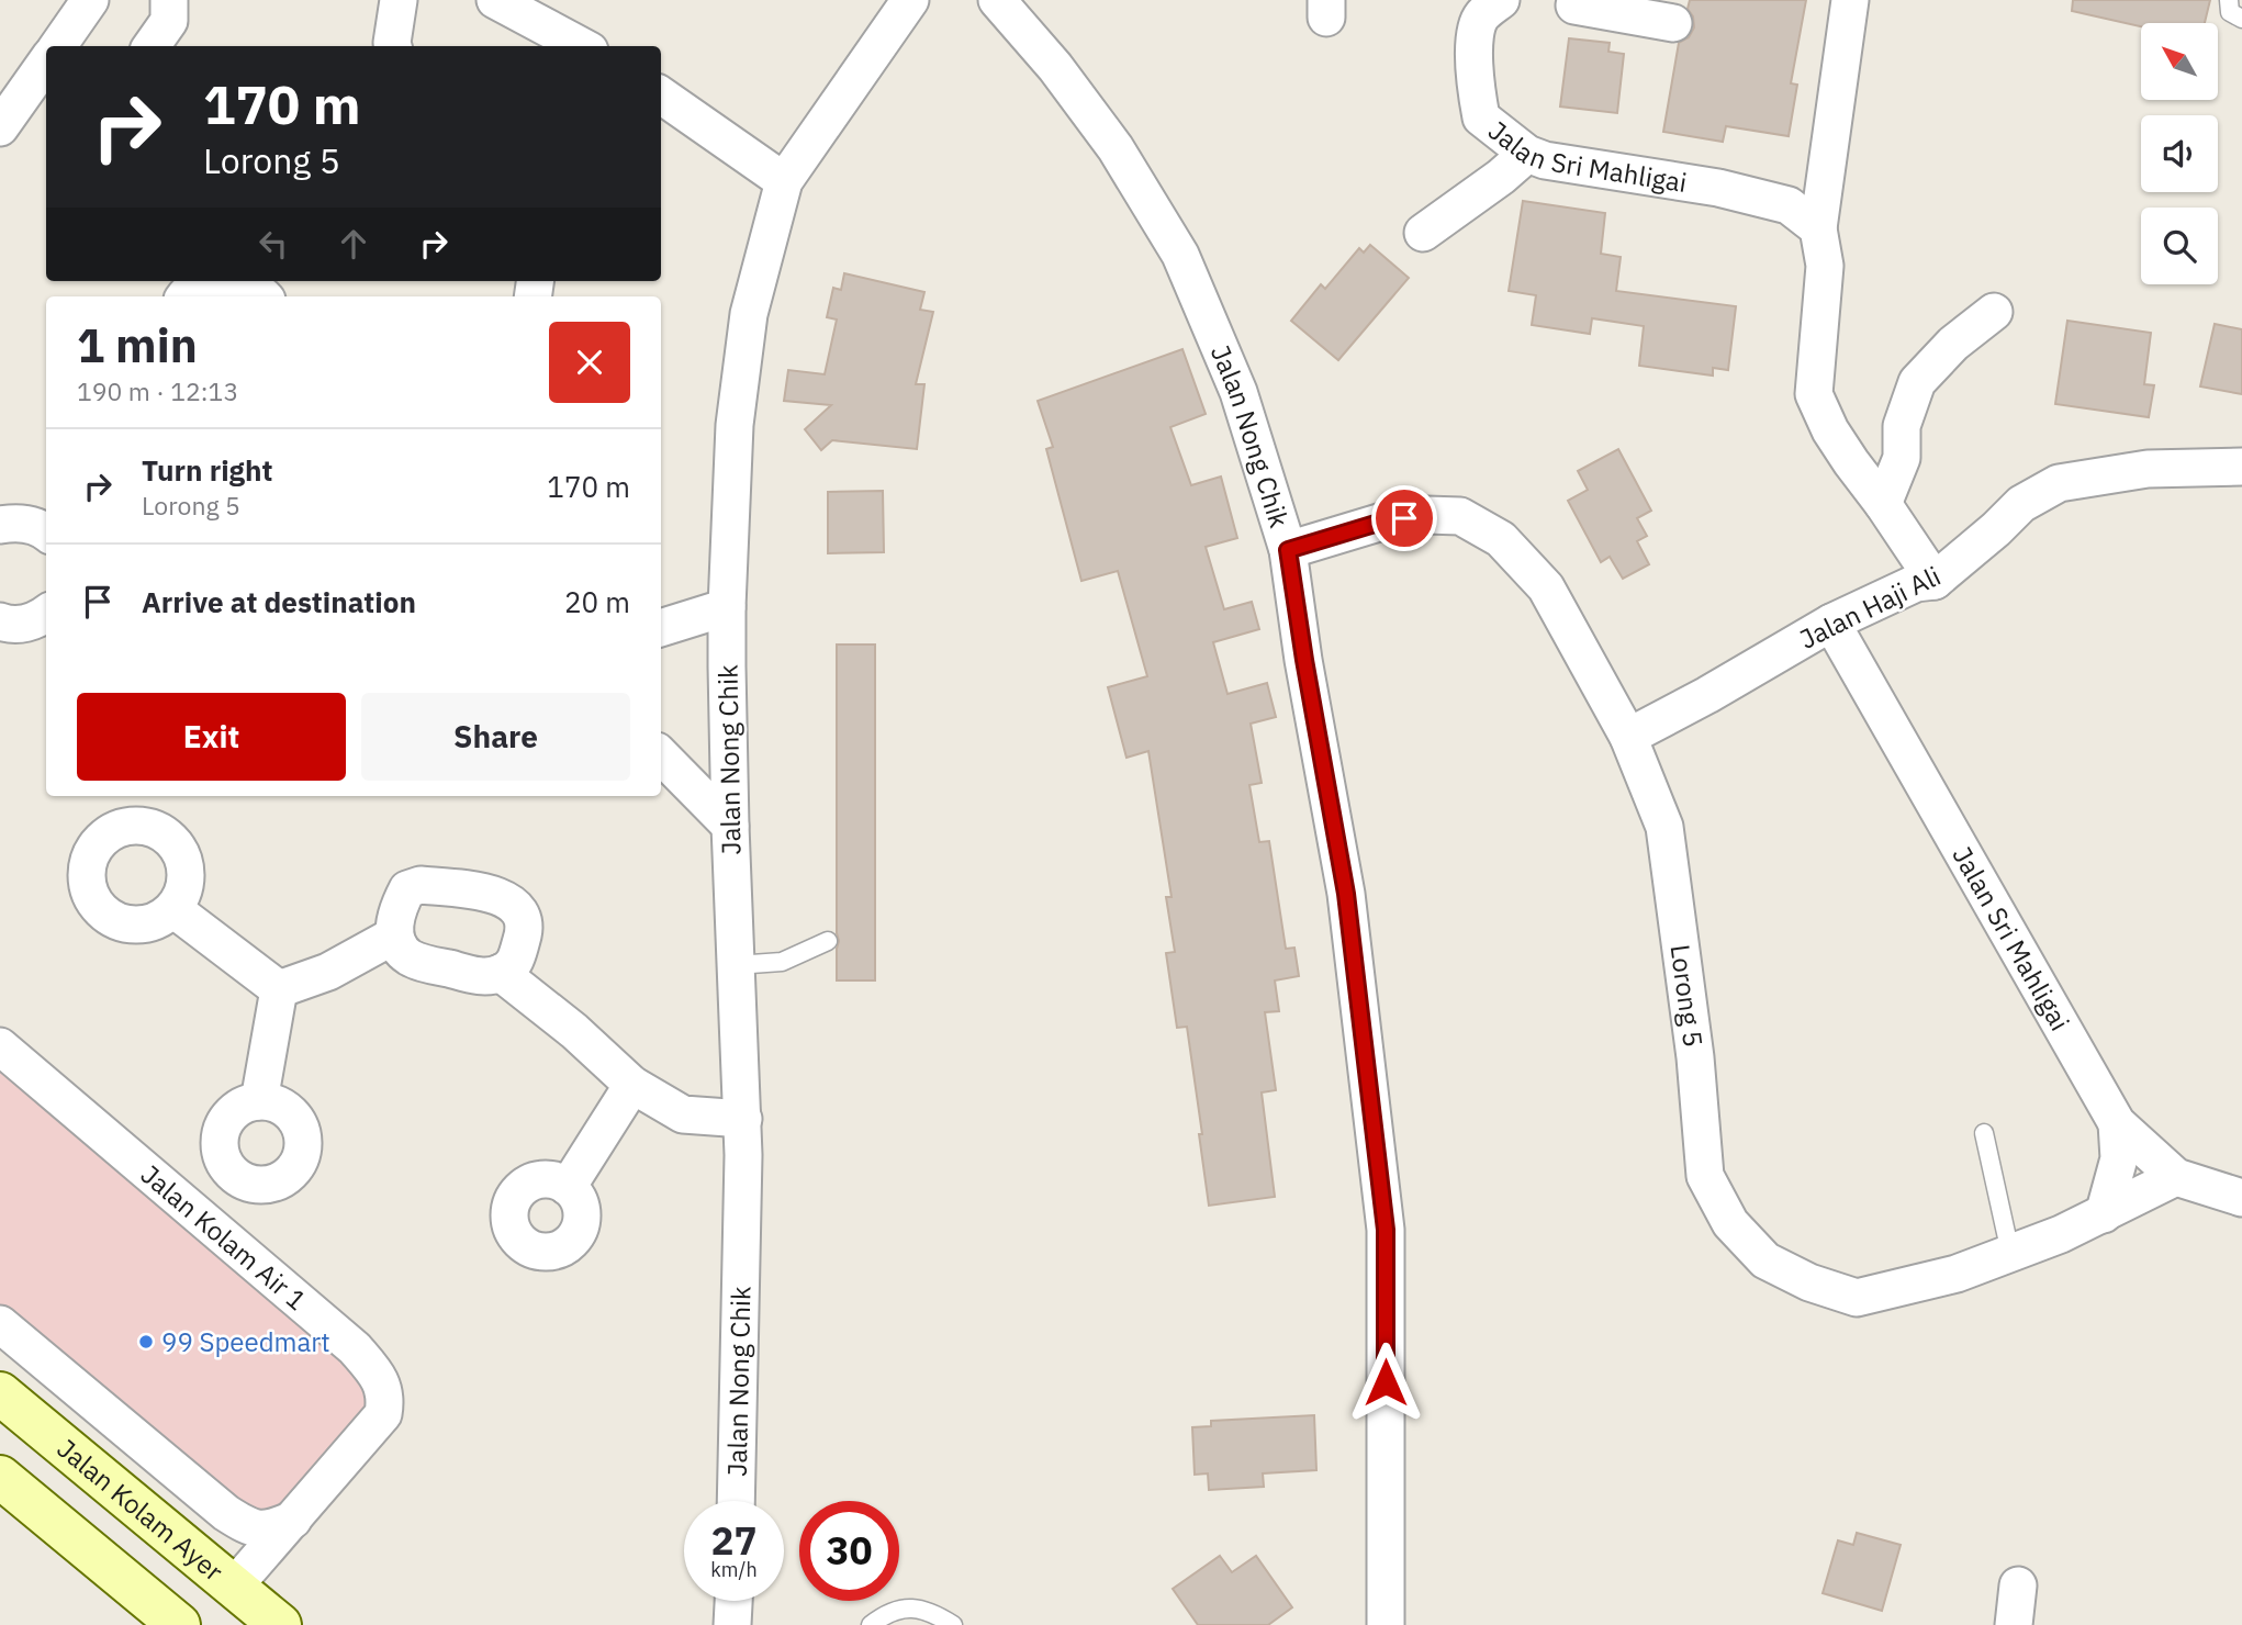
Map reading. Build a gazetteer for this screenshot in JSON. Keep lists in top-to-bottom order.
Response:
{
  "streets": {
    "main road": ["Jalan Kolam Ayer"],
    "street": [
      "Jalan Sri Mahligai",
      "Jalan Nong Chik",
      "Jalan Haji Ali",
      "Lorong 5",
      "Jalan Kolam Air 1"
    ]
  },
  "crossings": [
    ["Jalan Sri Mahligai", "Jalan Haji Ali"],
    ["Jalan Sri Mahligai", "Lorong 5"],
    ["Jalan Nong Chik", "Lorong 5"],
    ["Jalan Haji Ali", "Lorong 5"],
    ["Jalan Kolam Air 1", "Jalan Kolam Ayer"]
  ],
  "places": ["99 Speedmart"],
  "north": "top left",
  "page": {
    "turn": ["170 m", "Lorong 5"],
    "heading": ["1 min", "190 m · 12:13"],
    "list": [
      {
        "name": "Turn right",
        "note": "Lorong 5",
        "value": "170 m"
      },
      {
        "name": "Arrive at destination",
        "value": "20 m"
      }
    ],
    "buttons": ["Exit", "Share"],
    "speed": "27 km/h",
    "limit": "30"
  }
}
